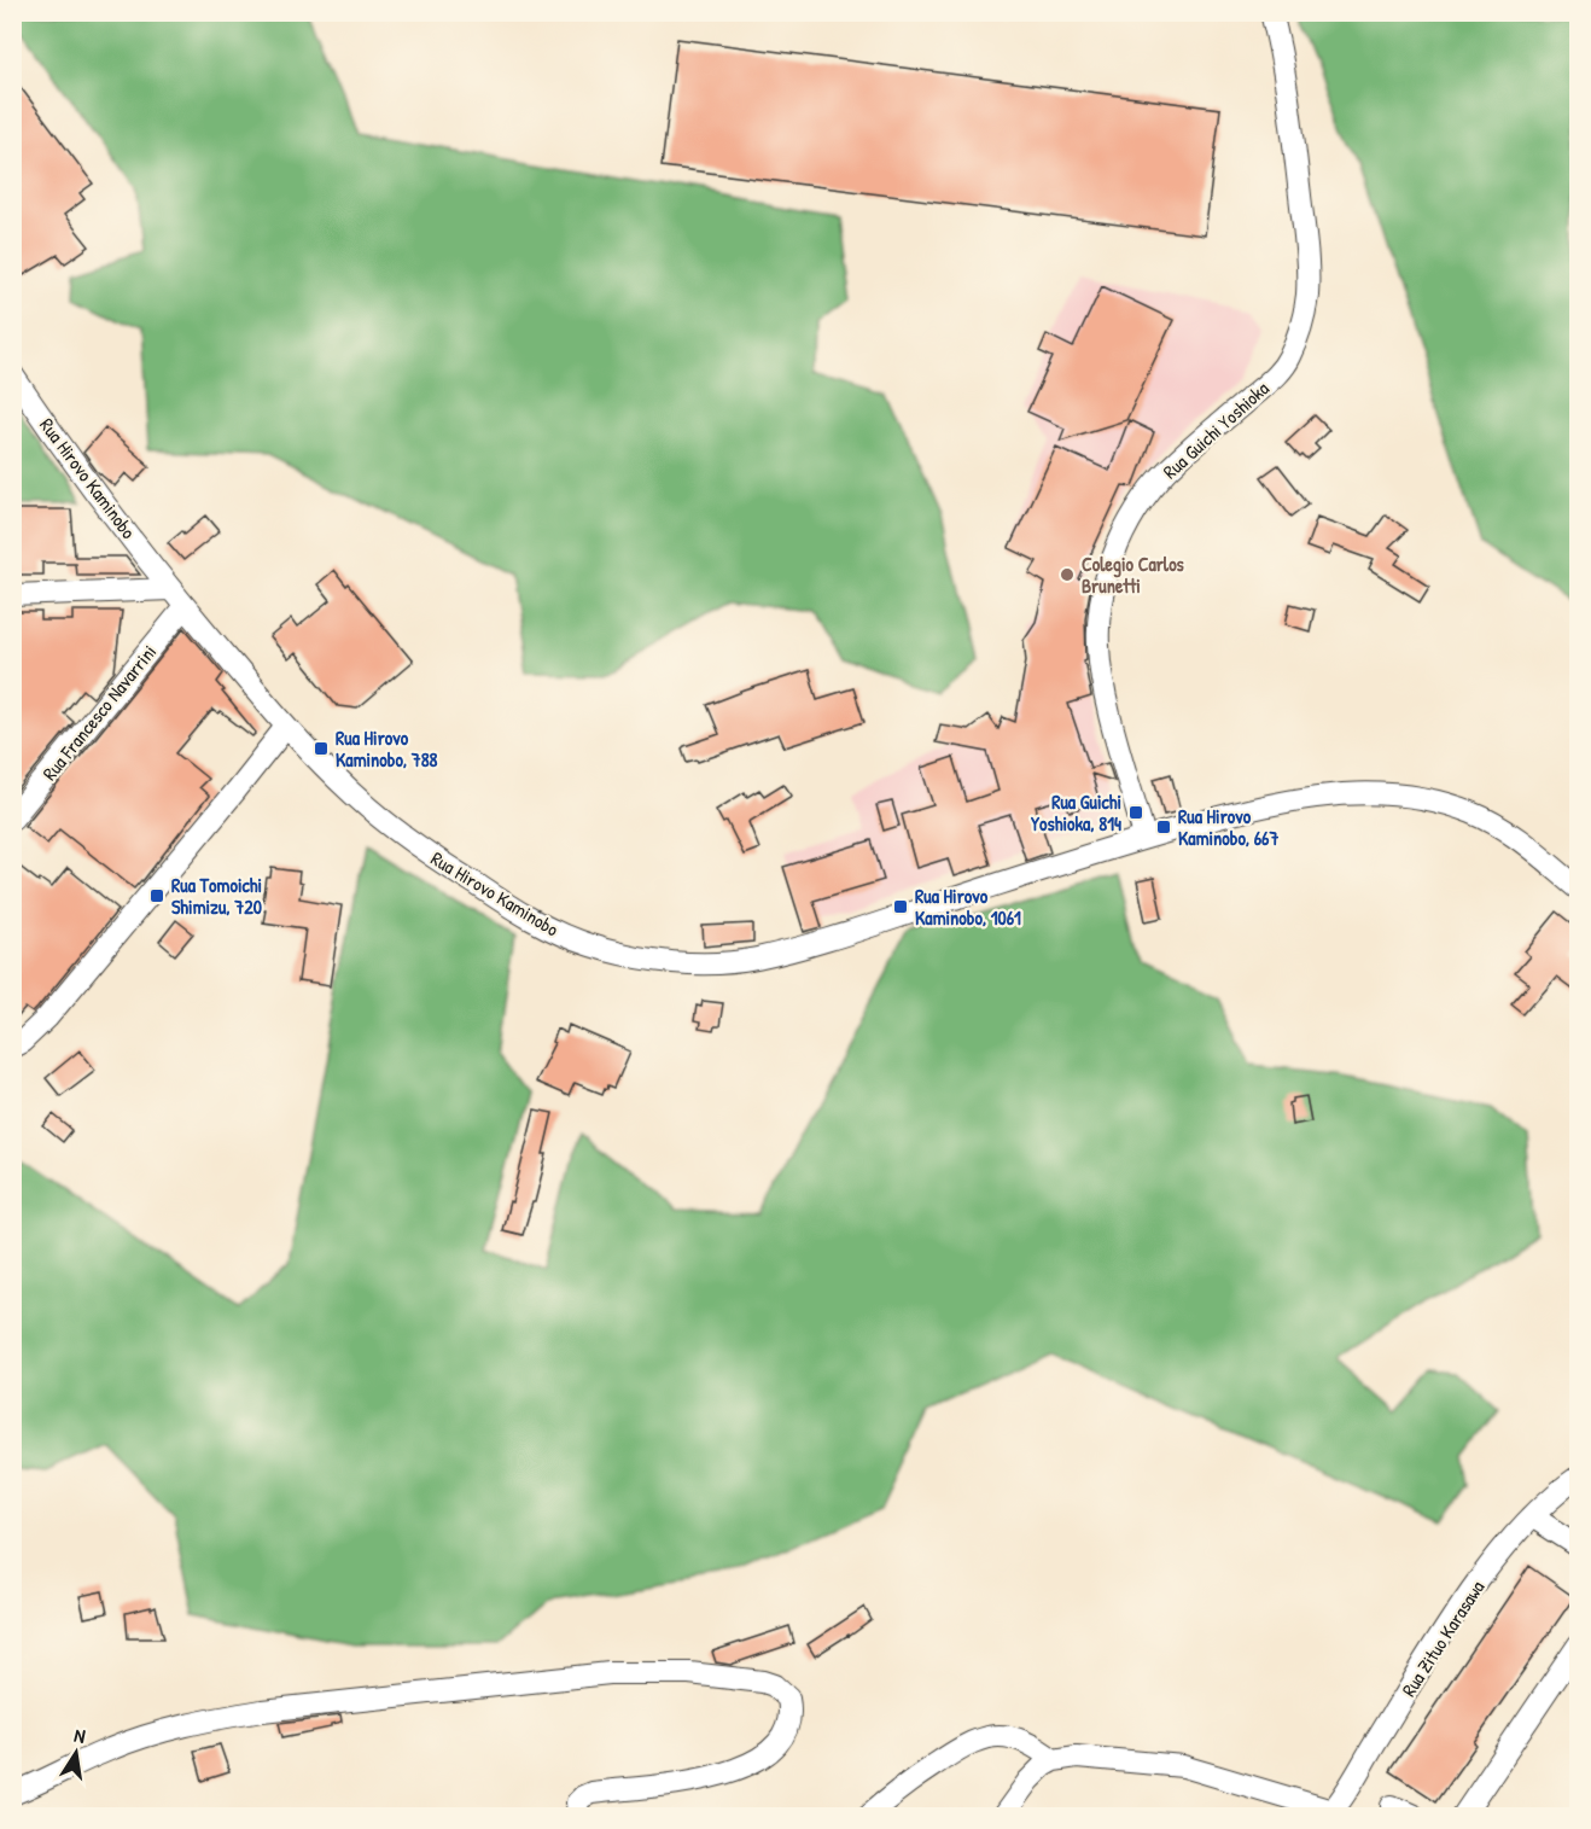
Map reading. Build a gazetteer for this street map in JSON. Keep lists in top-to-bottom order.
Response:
{
  "streets": {
    "street": [
      "Rua Guichi Yoshioka",
      "Rua Hirovo Kaminobo",
      "Rua Francesco Navarrini",
      "Rua Zituo Karasawa"
    ]
  },
  "crossings": [
    ["Rua Guichi Yoshioka", "Rua Hirovo Kaminobo"],
    ["Rua Hirovo Kaminobo", "Rua Francesco Navarrini"]
  ],
  "places": {
    "other": ["Colegio Carlos Brunetti"],
    "transit": [
      "Rua Hirovo Kaminobo, 788",
      "Rua Guichi Yoshioka, 814",
      "Rua Hirovo Kaminobo, 667",
      "Rua Tomoichi Shimizu, 720",
      "Rua Hirovo Kaminobo, 1061"
    ]
  },
  "north": "top"
}
